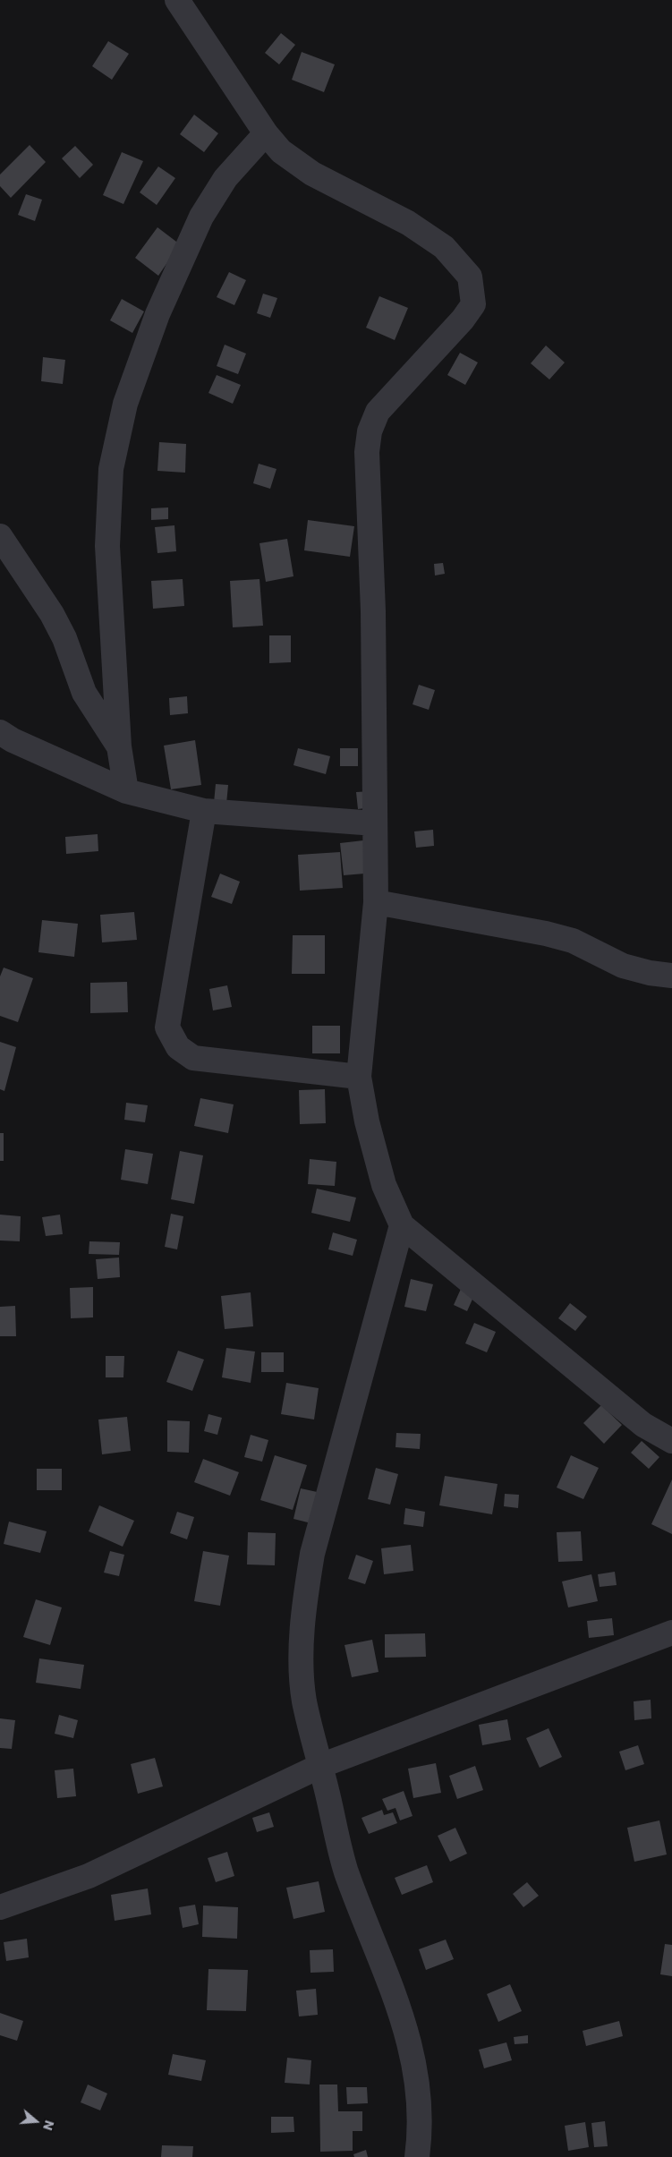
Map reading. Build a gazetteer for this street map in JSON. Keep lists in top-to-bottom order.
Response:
{
  "north": "right"
}
